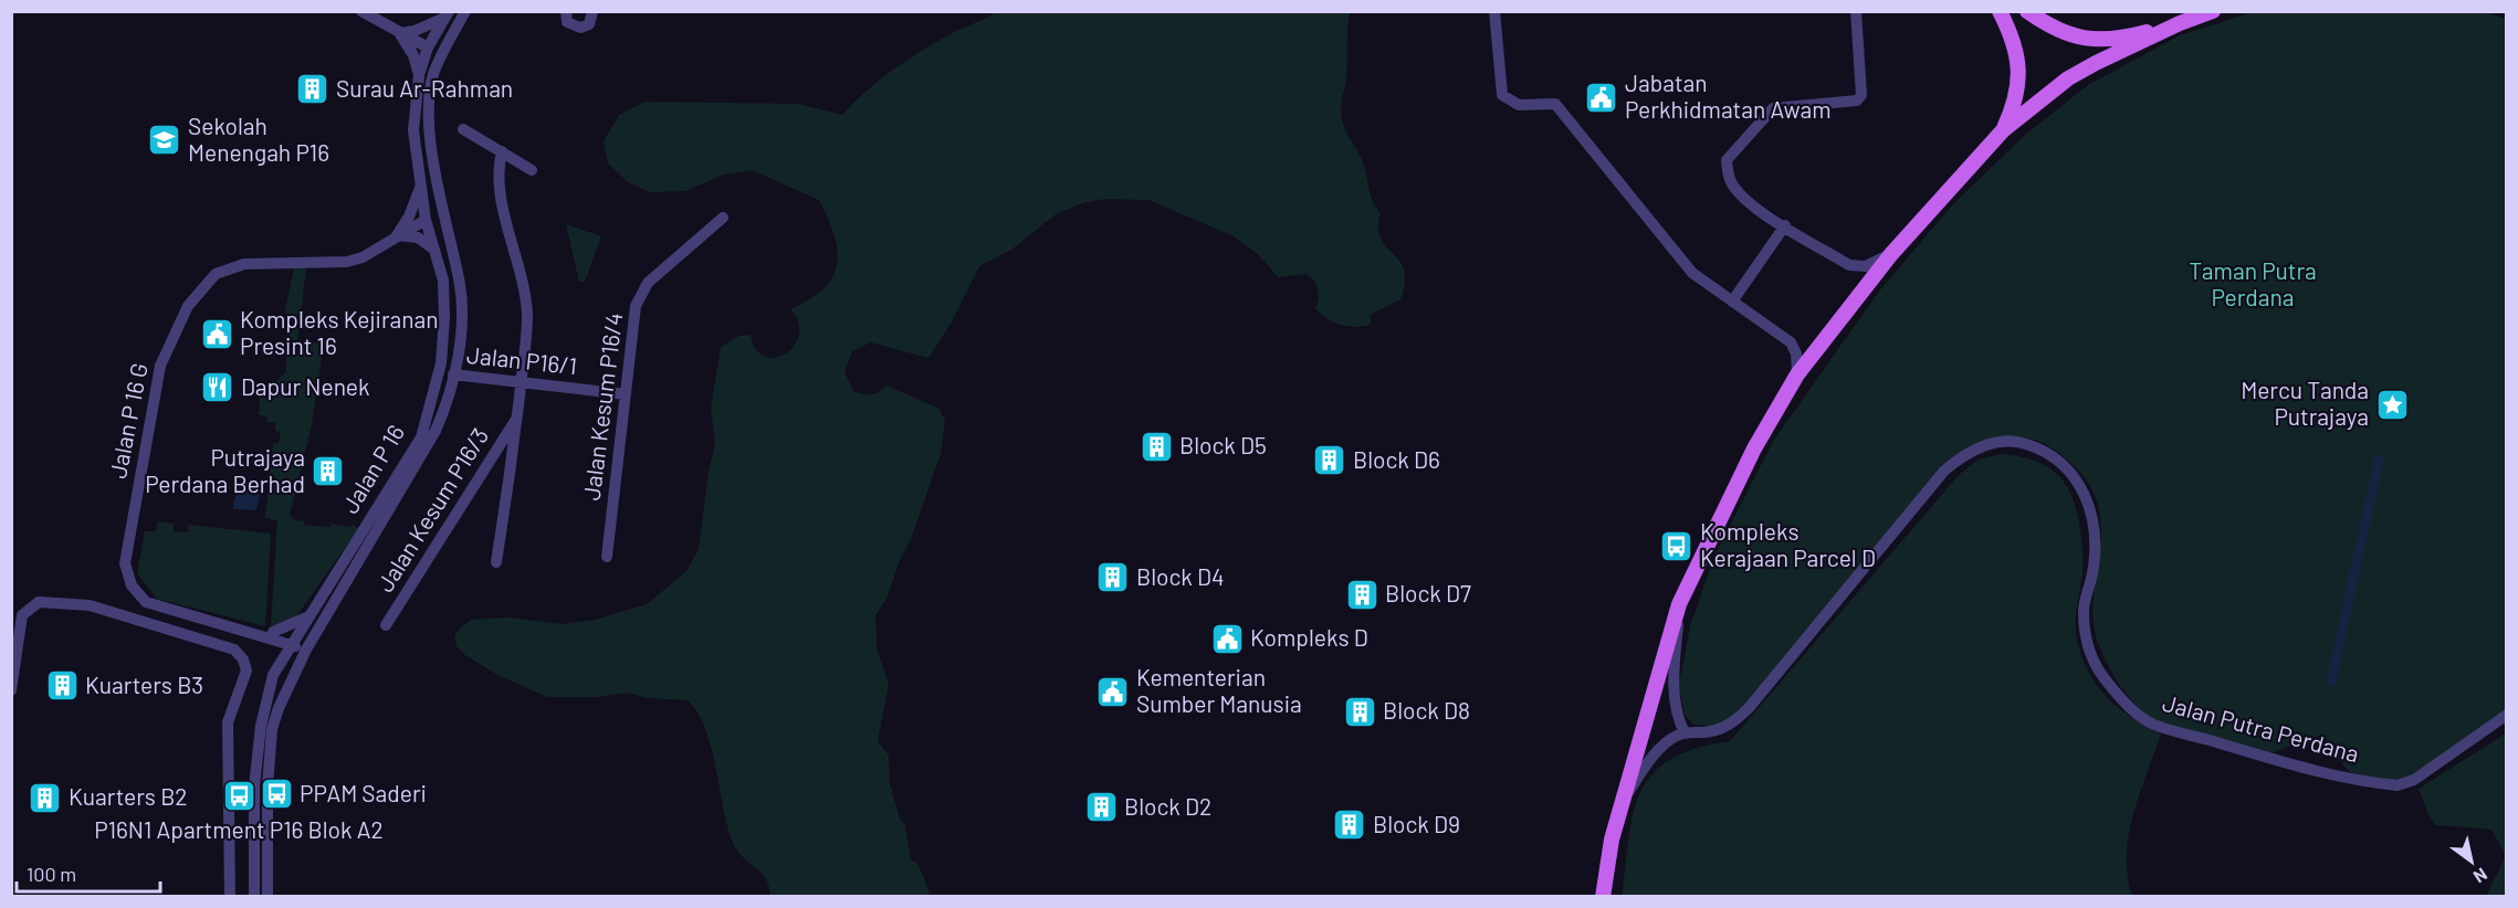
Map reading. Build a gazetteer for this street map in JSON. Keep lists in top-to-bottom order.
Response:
{
  "streets": {
    "street": [
      "Jalan P16/1",
      "Jalan Kesum P16/4",
      "Jalan P 16 G",
      "Jalan P 16",
      "Jalan Kesum P16/3",
      "Jalan Putra Perdana"
    ]
  },
  "crossings": [
    ["Jalan P16/1", "Jalan Kesum P16/4"],
    ["Jalan P16/1", "Jalan P 16"],
    ["Jalan P16/1", "Jalan Kesum P16/3"],
    ["Jalan P 16 G", "Jalan P 16"]
  ],
  "parks": ["Taman Putra Perdana"],
  "places": {
    "building": [
      "Surau Ar-Rahman",
      "Block D5",
      "Block D6",
      "Putrajaya Perdana Berhad",
      "Block D4",
      "Block D7",
      "Kuarters B3",
      "Block D8",
      "Kuarters B2",
      "Block D2",
      "Block D9"
    ],
    "public building": [
      "Jabatan Perkhidmatan Awam",
      "Kompleks Kejiranan Presint 16",
      "Kompleks D",
      "Kementerian Sumber Manusia"
    ],
    "school or university": ["Sekolah Menengah P16"],
    "restaurant": ["Dapur Nenek"],
    "place": ["Mercu Tanda Putrajaya"],
    "bus stop": ["Kompleks Kerajaan Parcel D", "PPAM Saderi", "P16N1 Apartment P16 Blok A2"]
  },
  "scale_bar": "100 m",
  "north": "bottom right"
}
